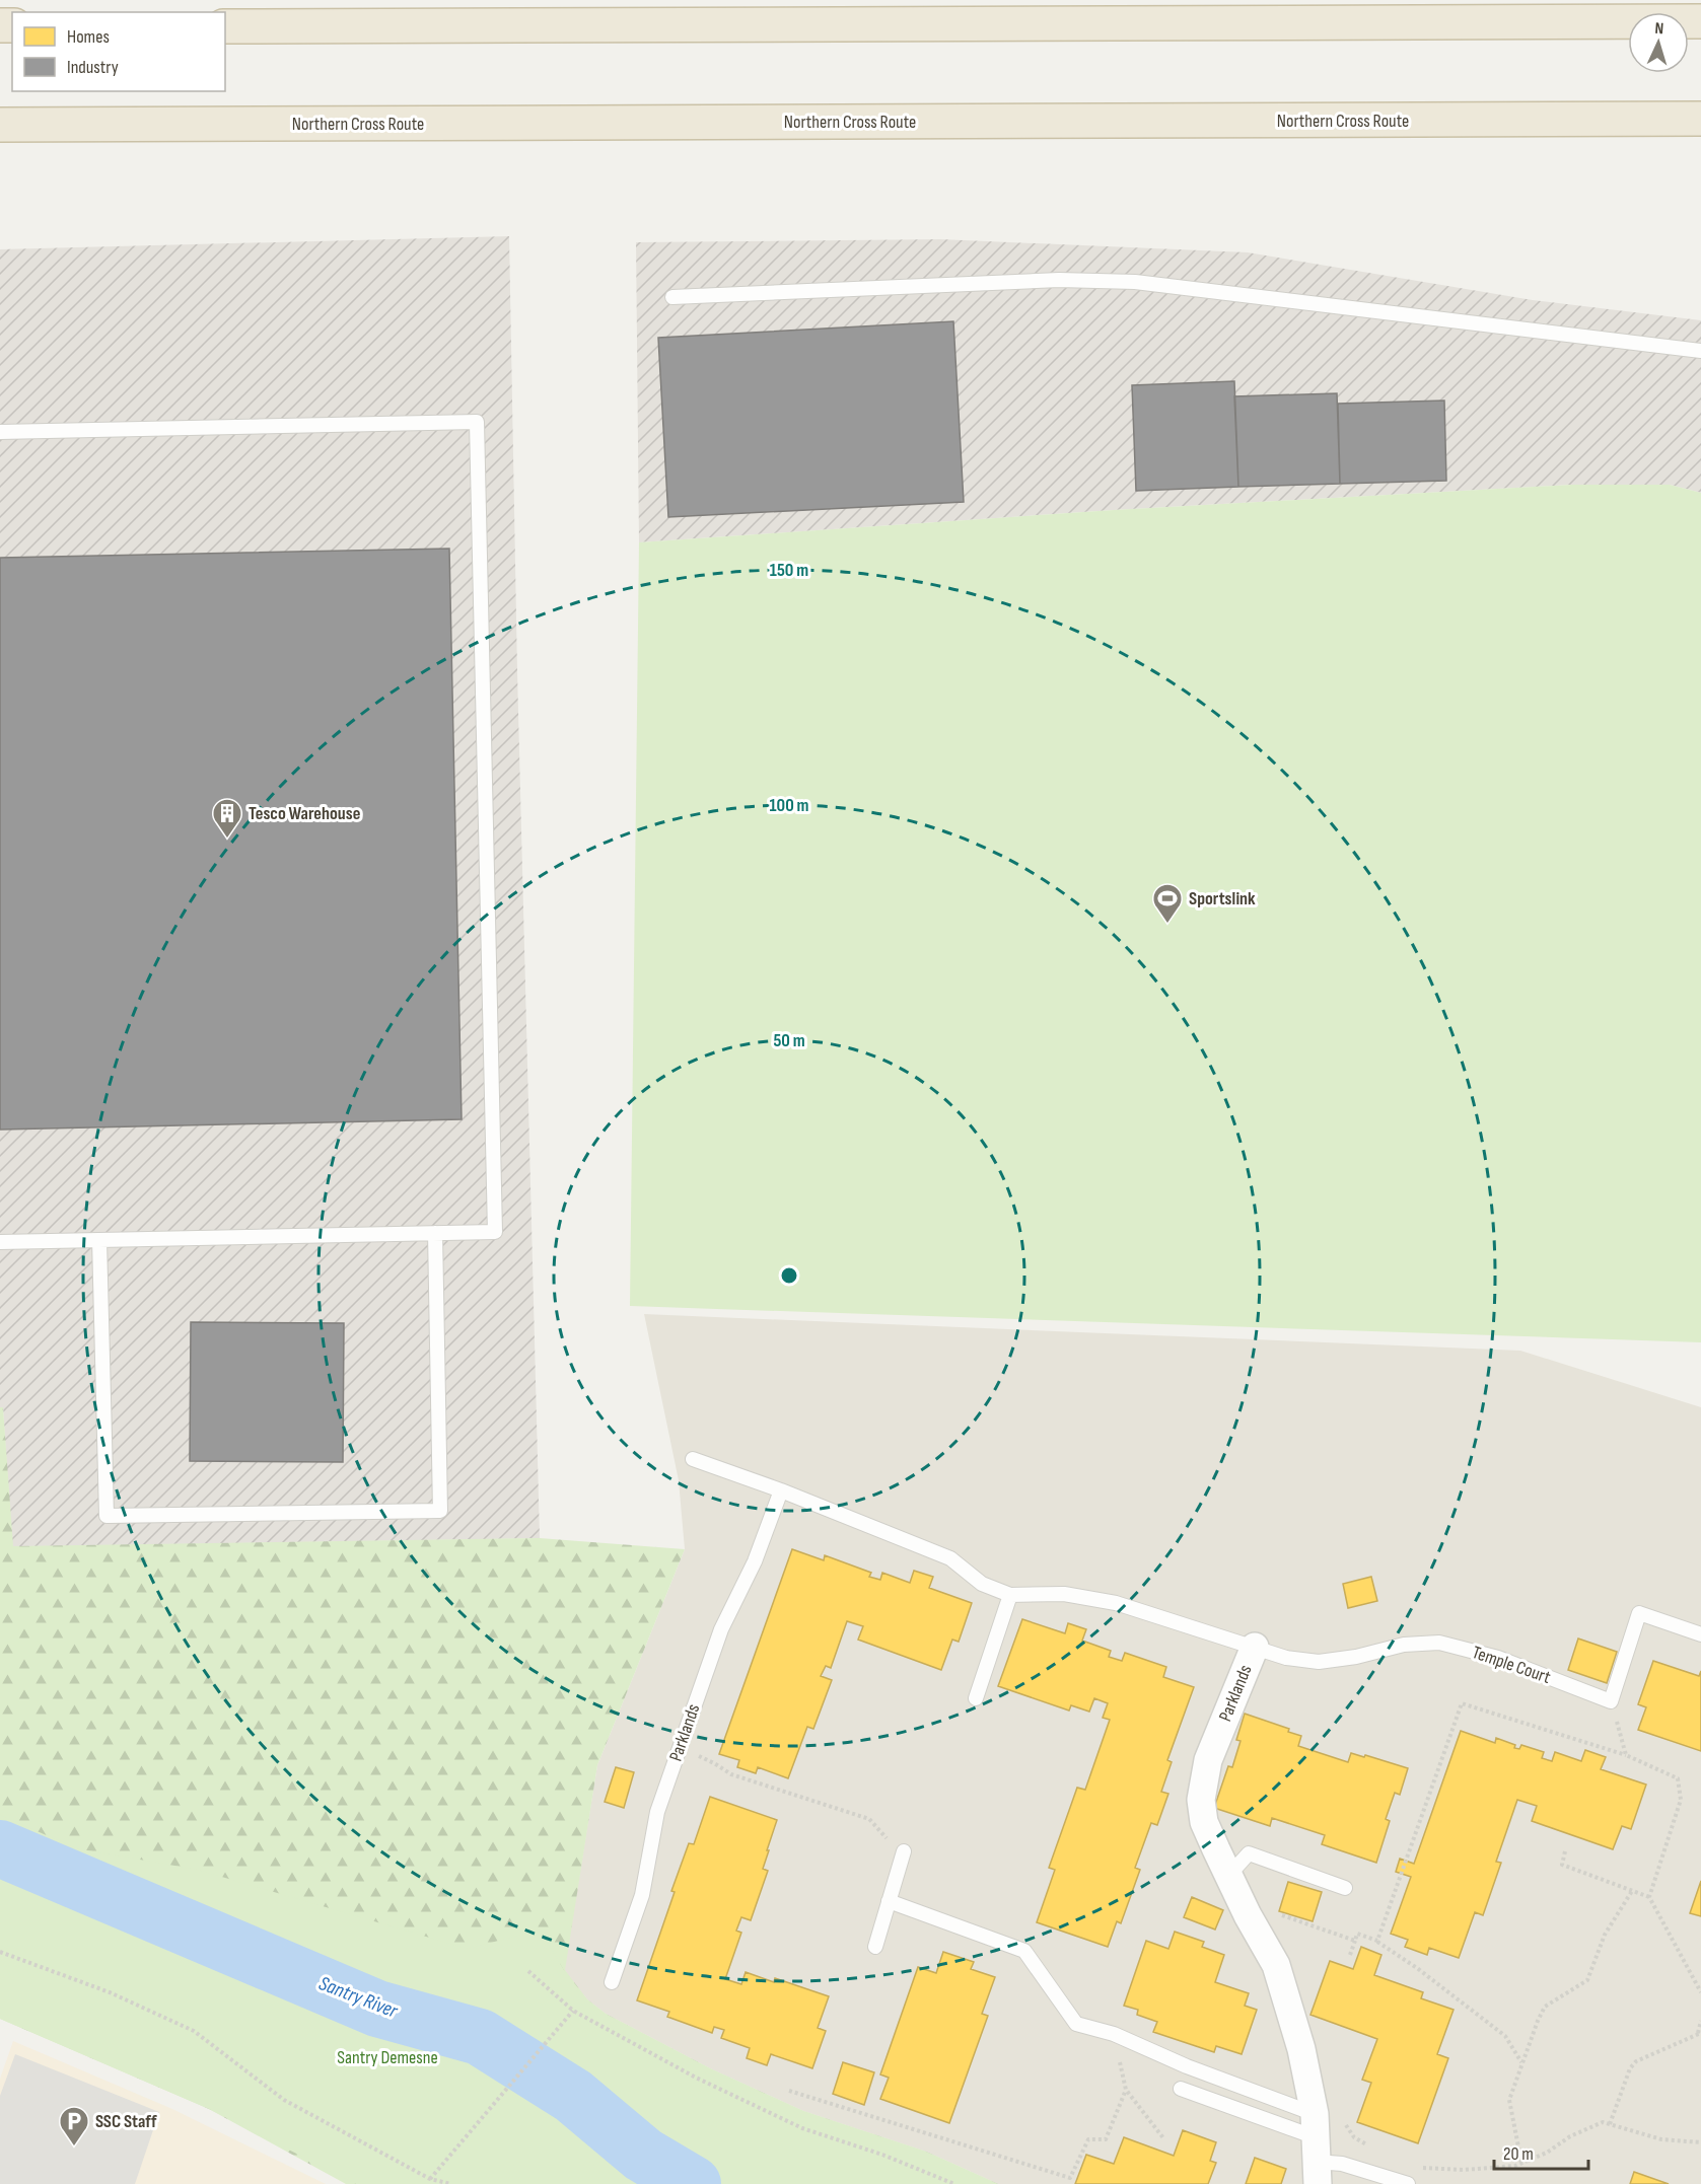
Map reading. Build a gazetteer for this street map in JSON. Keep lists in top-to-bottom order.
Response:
{
  "streets": {
    "highway": ["Northern Cross Route"],
    "street": ["Parklands"],
    "lane": ["Temple Court"]
  },
  "crossings": [
    ["Temple Court", "Parklands"]
  ],
  "water": ["Santry River"],
  "parks": ["Santry Demesne"],
  "places": {
    "building": ["Tesco Warehouse"],
    "sports": ["Sportslink"],
    "parking": ["SSC Staff"]
  },
  "legend": ["Homes", "Industry"],
  "scale_bar": "20 m",
  "north": "top",
  "rings": ["150 m", "100 m", "50 m"]
}
